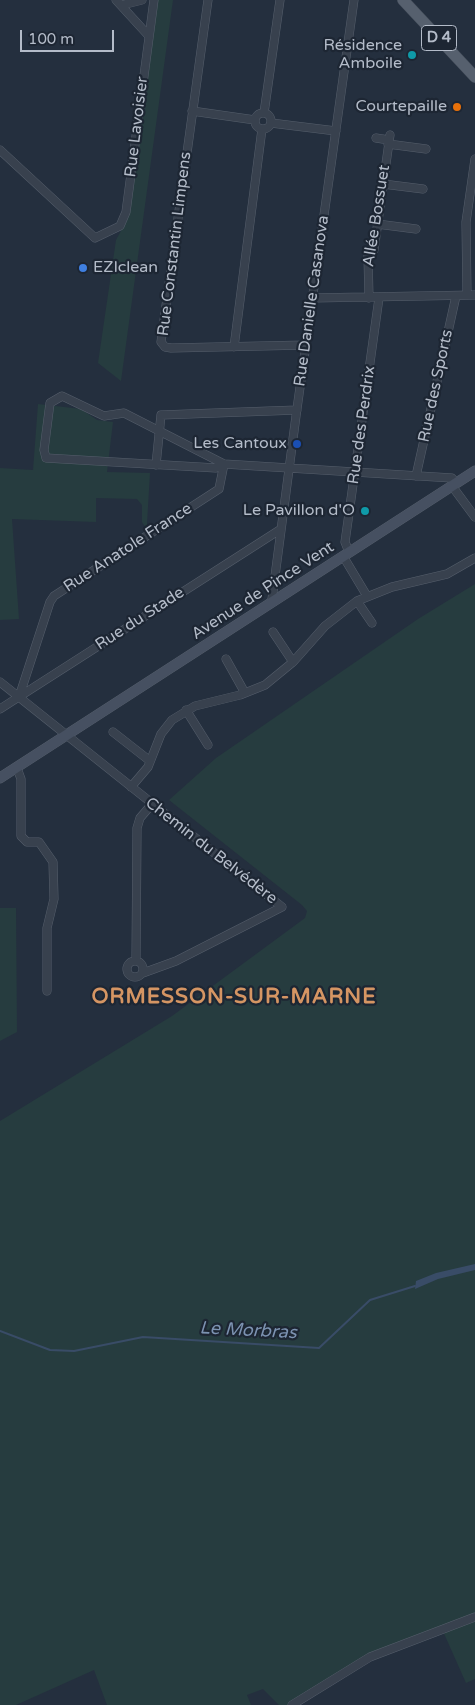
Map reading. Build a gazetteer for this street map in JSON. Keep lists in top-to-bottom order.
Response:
{
  "streets": {
    "main road": ["D 4", "Avenue de Pince Vent"],
    "street": [
      "Rue Lavoisier",
      "Allée Bossuet",
      "Rue Constantin Limpens",
      "Rue Danielle Casanova",
      "Rue des Sports",
      "Rue des Perdrix",
      "Rue Anatole France",
      "Rue du Stade",
      "Chemin du Belvédère"
    ]
  },
  "crossings": [
    ["Rue Constantin Limpens", "Rue Danielle Casanova"],
    ["Rue Danielle Casanova", "Avenue de Pince Vent"],
    ["Rue Danielle Casanova", "Rue du Stade"],
    ["Rue des Perdrix", "Avenue de Pince Vent"],
    ["Rue Anatole France", "Rue du Stade"],
    ["Rue Anatole France", "Chemin du Belvédère"],
    ["Avenue de Pince Vent", "Chemin du Belvédère"],
    ["Rue du Stade", "Chemin du Belvédère"]
  ],
  "districts": ["ORMESSON-SUR-MARNE"],
  "water": ["Le Morbras"],
  "places": [
    "Résidence Amboile",
    "Courtepaille",
    "EZIclean",
    "Les Cantoux",
    "Le Pavillon d'O"
  ],
  "scale_bar": "100 m"
}
